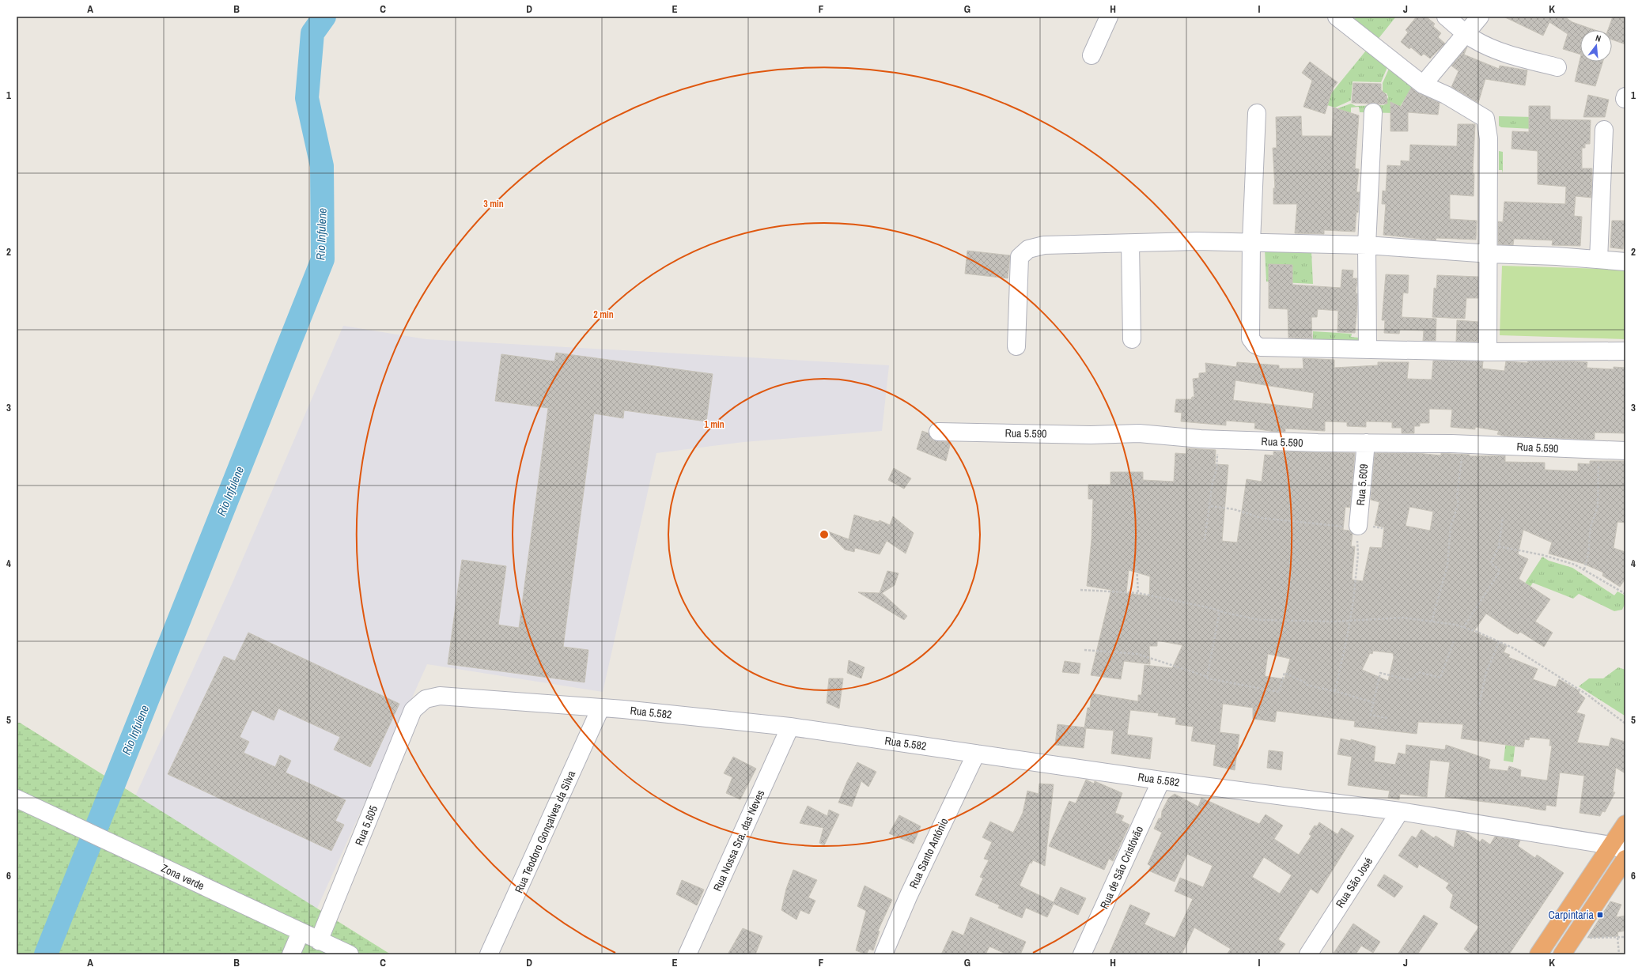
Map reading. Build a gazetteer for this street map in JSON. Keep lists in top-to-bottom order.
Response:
{
  "streets": {
    "street": [
      "Rua 5.590",
      "Rua 5.609",
      "Rua 5.582",
      "Rua 5.605",
      "Rua Teodoro Gonçalves da Silva",
      "Rua Nossa Sra. das Neves",
      "Rua Santo António",
      "Rua de São Cristóvão",
      "Zona verde",
      "Rua São José"
    ]
  },
  "crossings": [
    ["Rua 5.590", "Rua 5.609"],
    ["Rua 5.582", "Rua 5.605"],
    ["Rua 5.582", "Rua Teodoro Gonçalves da Silva"],
    ["Rua 5.582", "Rua Nossa Sra. das Neves"],
    ["Rua 5.582", "Rua Santo António"],
    ["Rua 5.582", "Rua de São Cristóvão"],
    ["Rua 5.582", "Rua São José"],
    ["Rua 5.605", "Zona verde"]
  ],
  "water": ["Rio Infulene"],
  "places": {
    "transit": ["Carpintaria"]
  },
  "north": "top",
  "grid": {
    "columns": [
      "A",
      "B",
      "C",
      "D",
      "E",
      "F",
      "G",
      "H",
      "I",
      "J",
      "K"
    ],
    "rows": [
      "1",
      "2",
      "3",
      "4",
      "5",
      "6"
    ]
  },
  "rings": ["3 min", "2 min", "1 min"]
}
